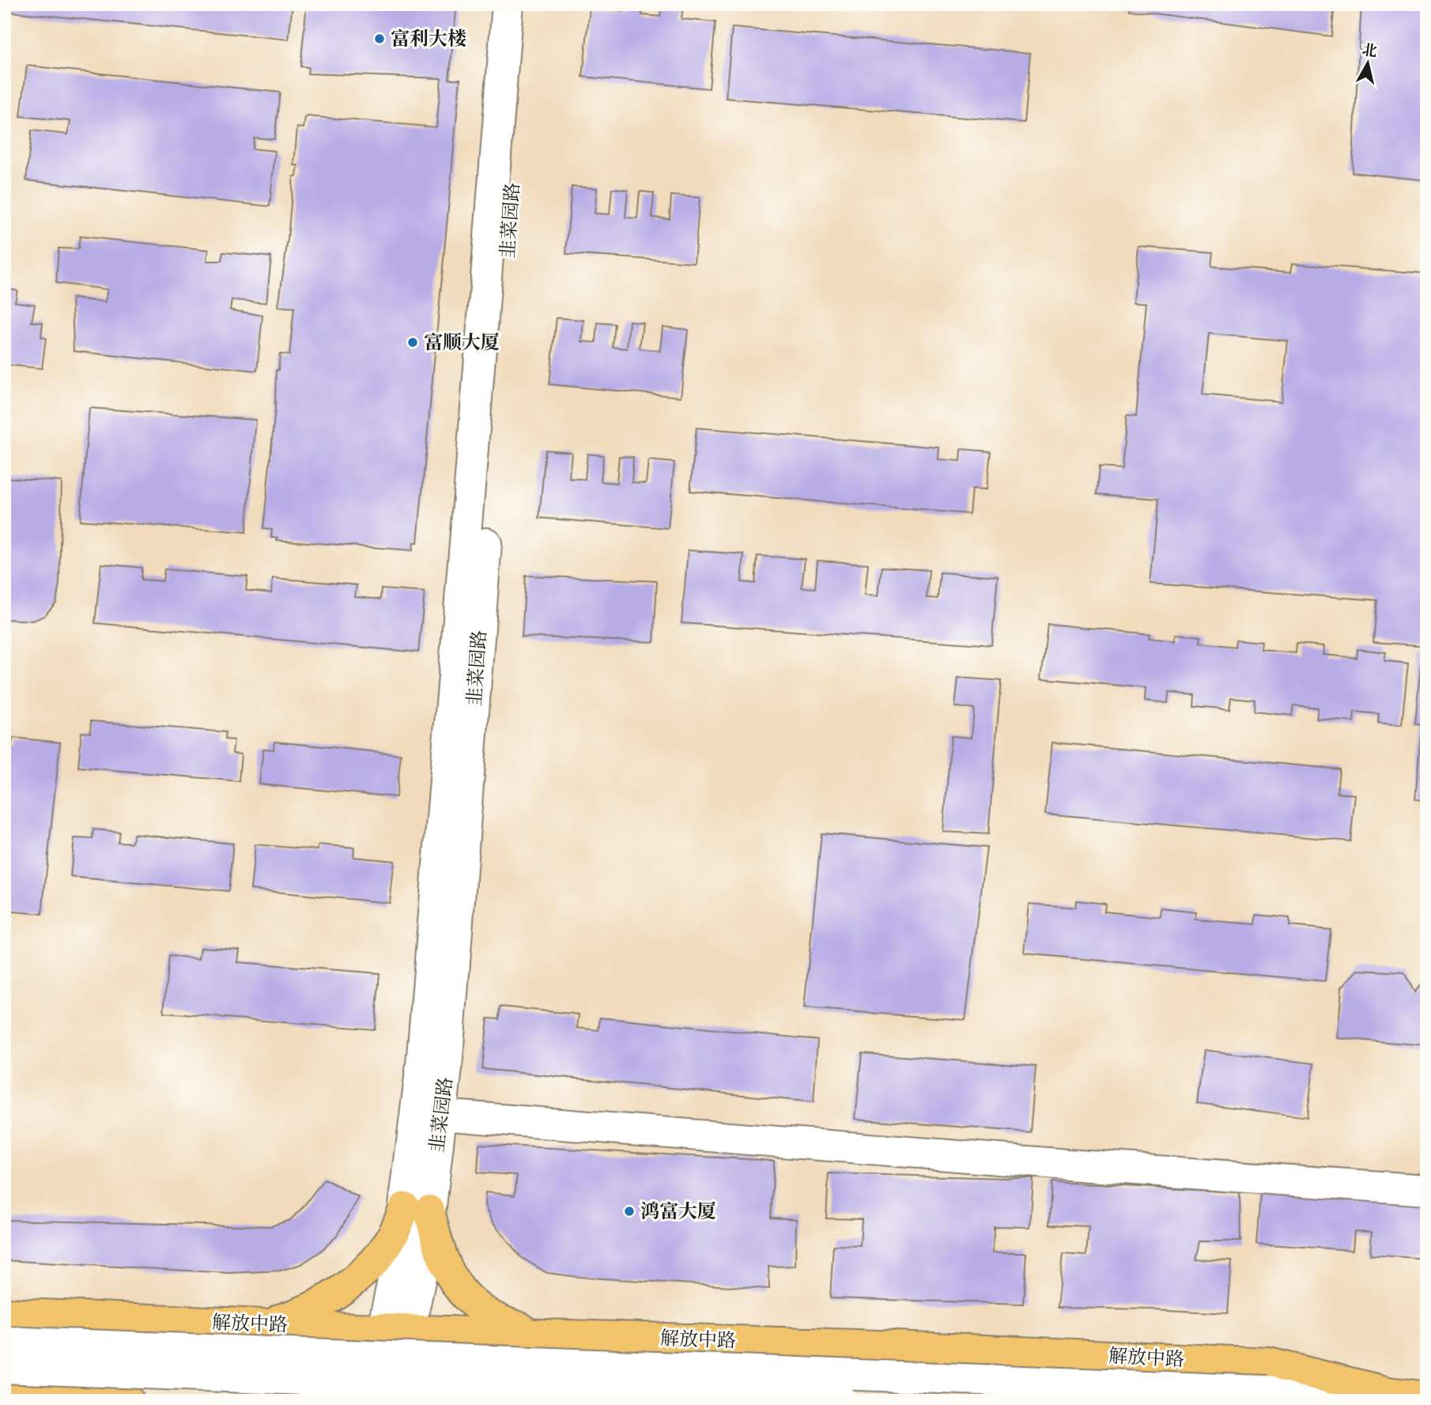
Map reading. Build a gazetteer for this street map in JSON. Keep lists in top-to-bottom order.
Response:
{
  "streets": {
    "main road": ["解放中路"],
    "street": ["韭菜园路"]
  },
  "crossings": [
    ["韭菜园路", "解放中路"]
  ],
  "places": ["富利大楼", "富顺大厦", "鸿富大厦"],
  "north": "top"
}
